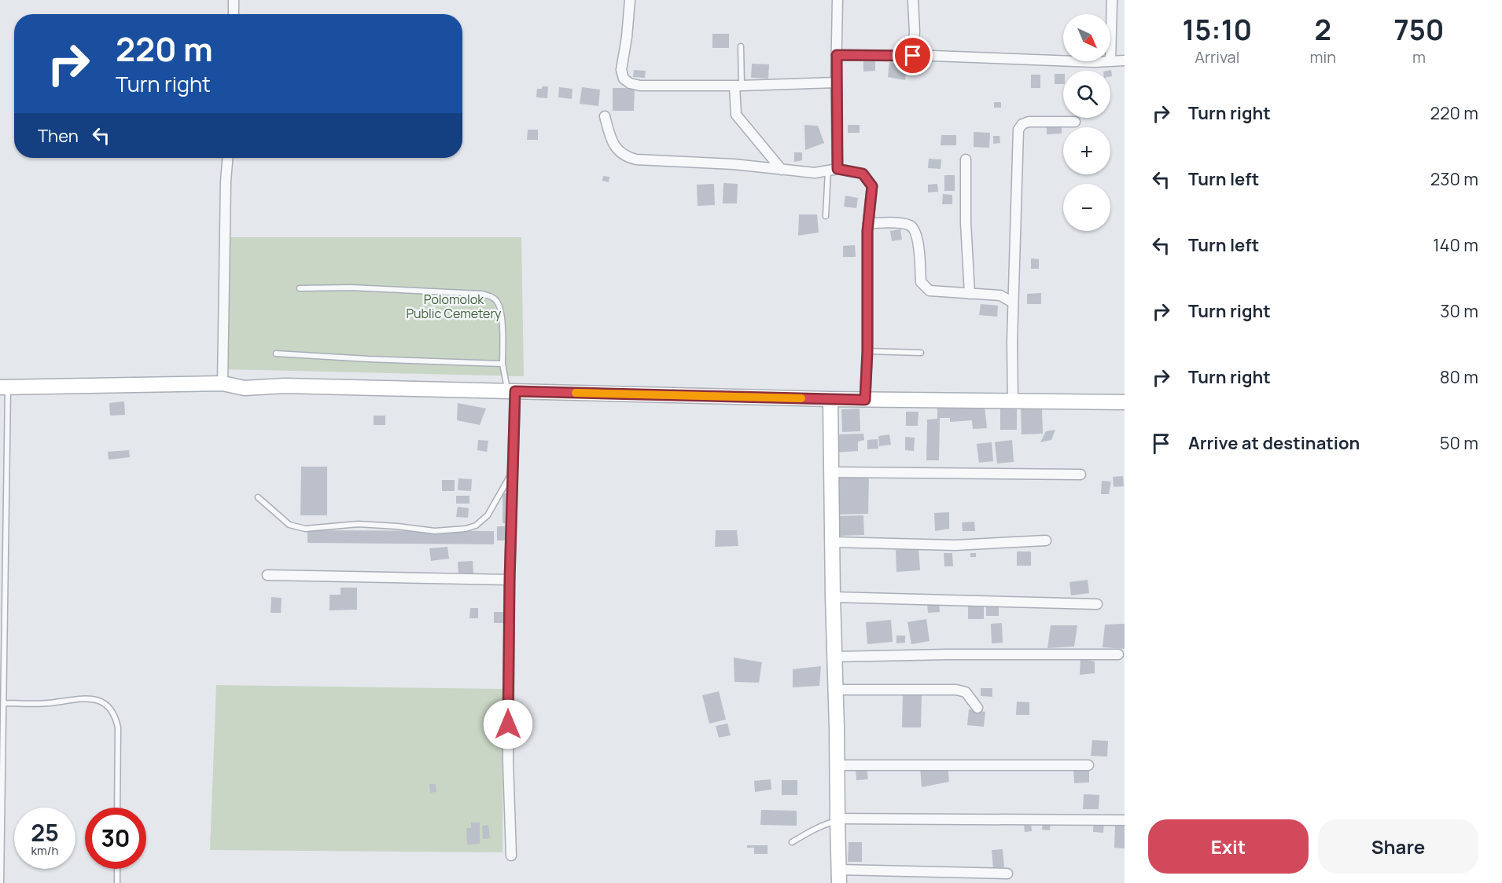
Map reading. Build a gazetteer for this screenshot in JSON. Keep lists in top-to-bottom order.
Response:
{
  "parks": ["Polomolok Public Cemetery"],
  "north": "bottom right",
  "page": {
    "eta": [
      "15:10",
      "Arrival",
      "2",
      "min",
      "750",
      "m"
    ],
    "map_buttons": ["+", "−"],
    "turn": ["220 m", "Turn right"],
    "list": [
      {
        "name": "Turn right",
        "value": "220 m"
      },
      {
        "name": "Turn left",
        "value": "230 m"
      },
      {
        "name": "Turn left",
        "value": "140 m"
      },
      {
        "name": "Turn right",
        "value": "30 m"
      },
      {
        "name": "Turn right",
        "value": "80 m"
      },
      {
        "name": "Arrive at destination",
        "value": "50 m"
      }
    ],
    "then": "Then",
    "speed": "25 km/h",
    "limit": "30",
    "buttons": ["Exit", "Share"]
  }
}
